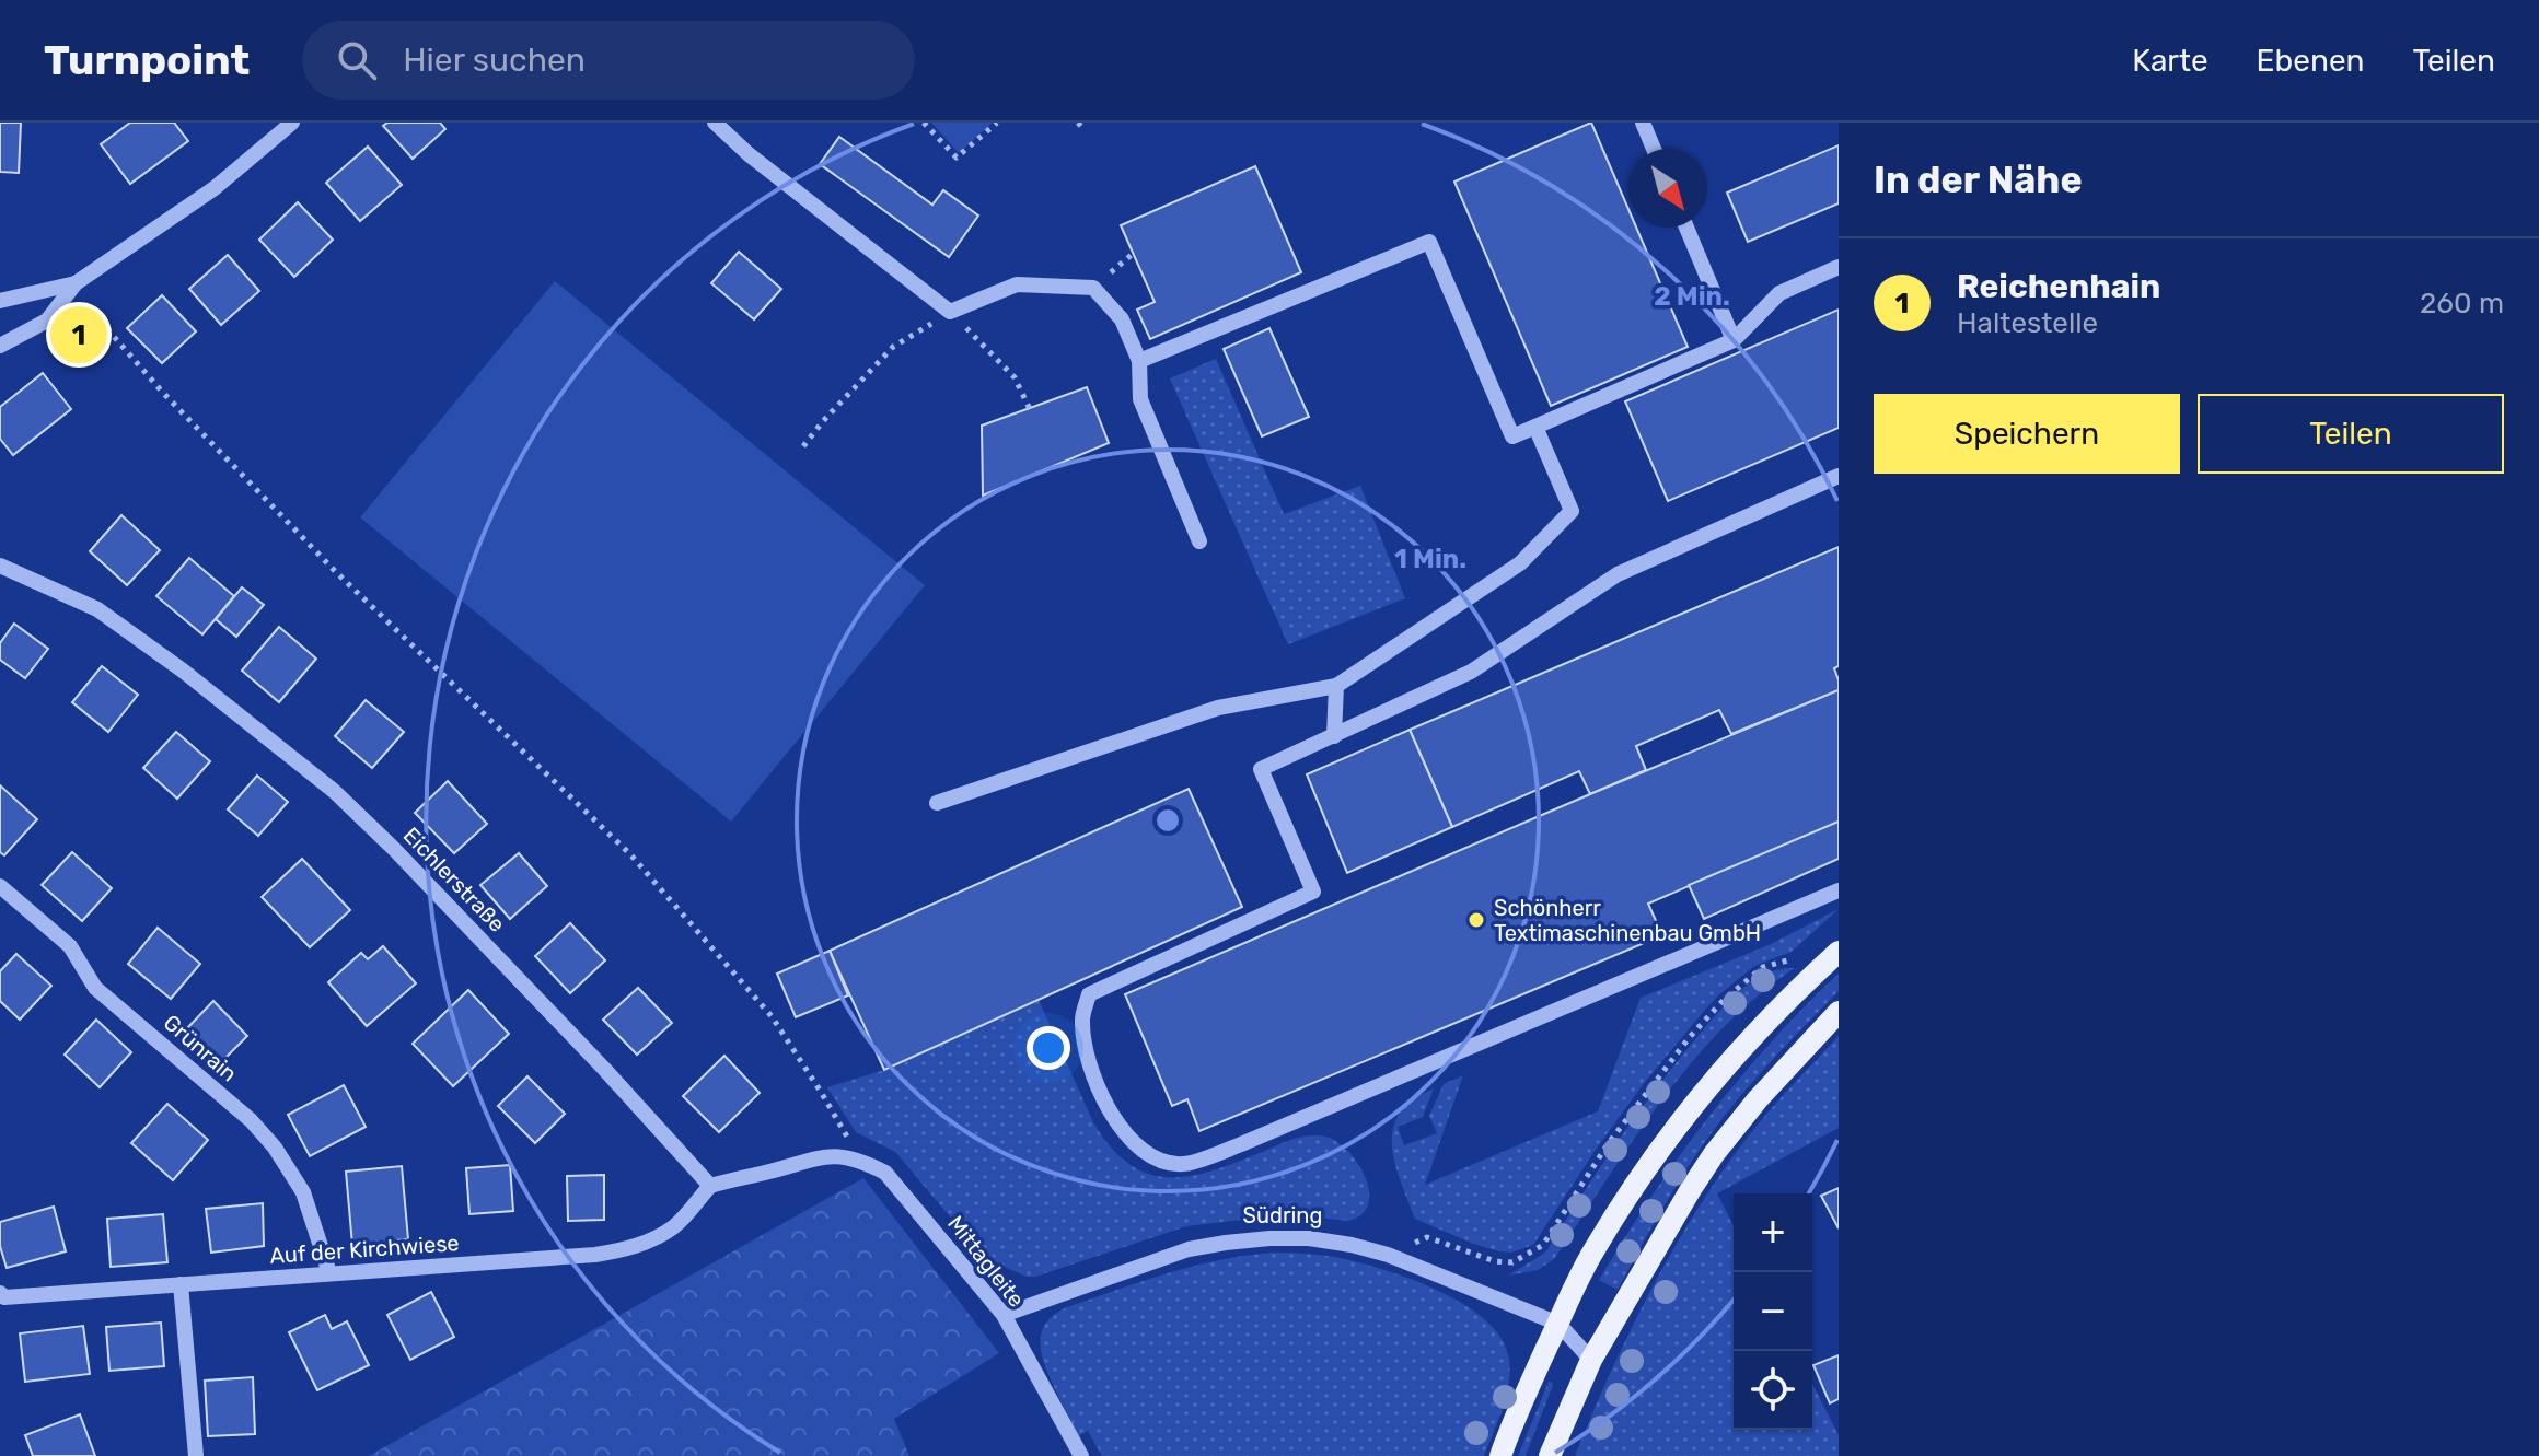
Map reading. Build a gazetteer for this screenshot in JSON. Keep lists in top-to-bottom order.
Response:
{
  "streets": {
    "street": [
      "Eichlerstraße",
      "Grünrain",
      "Südring",
      "Auf der Kirchwiese",
      "Mittagleite"
    ]
  },
  "crossings": [
    ["Eichlerstraße", "Auf der Kirchwiese"],
    ["Grünrain", "Auf der Kirchwiese"],
    ["Südring", "Mittagleite"]
  ],
  "places": ["Schönherr Textimaschinenbau GmbH"],
  "north": "bottom right",
  "page": {
    "header": "Turnpoint",
    "search": "Hier suchen",
    "nav": ["Karte", "Ebenen", "Teilen"],
    "heading": "In der Nähe",
    "list": [
      {
        "mark": "1",
        "name": "Reichenhain",
        "note": "Haltestelle",
        "value": "260 m"
      }
    ],
    "pins": "1",
    "buttons": ["Speichern", "Teilen"],
    "map_buttons": ["+", "−"]
  },
  "rings": ["2 Min.", "1 Min."]
}
